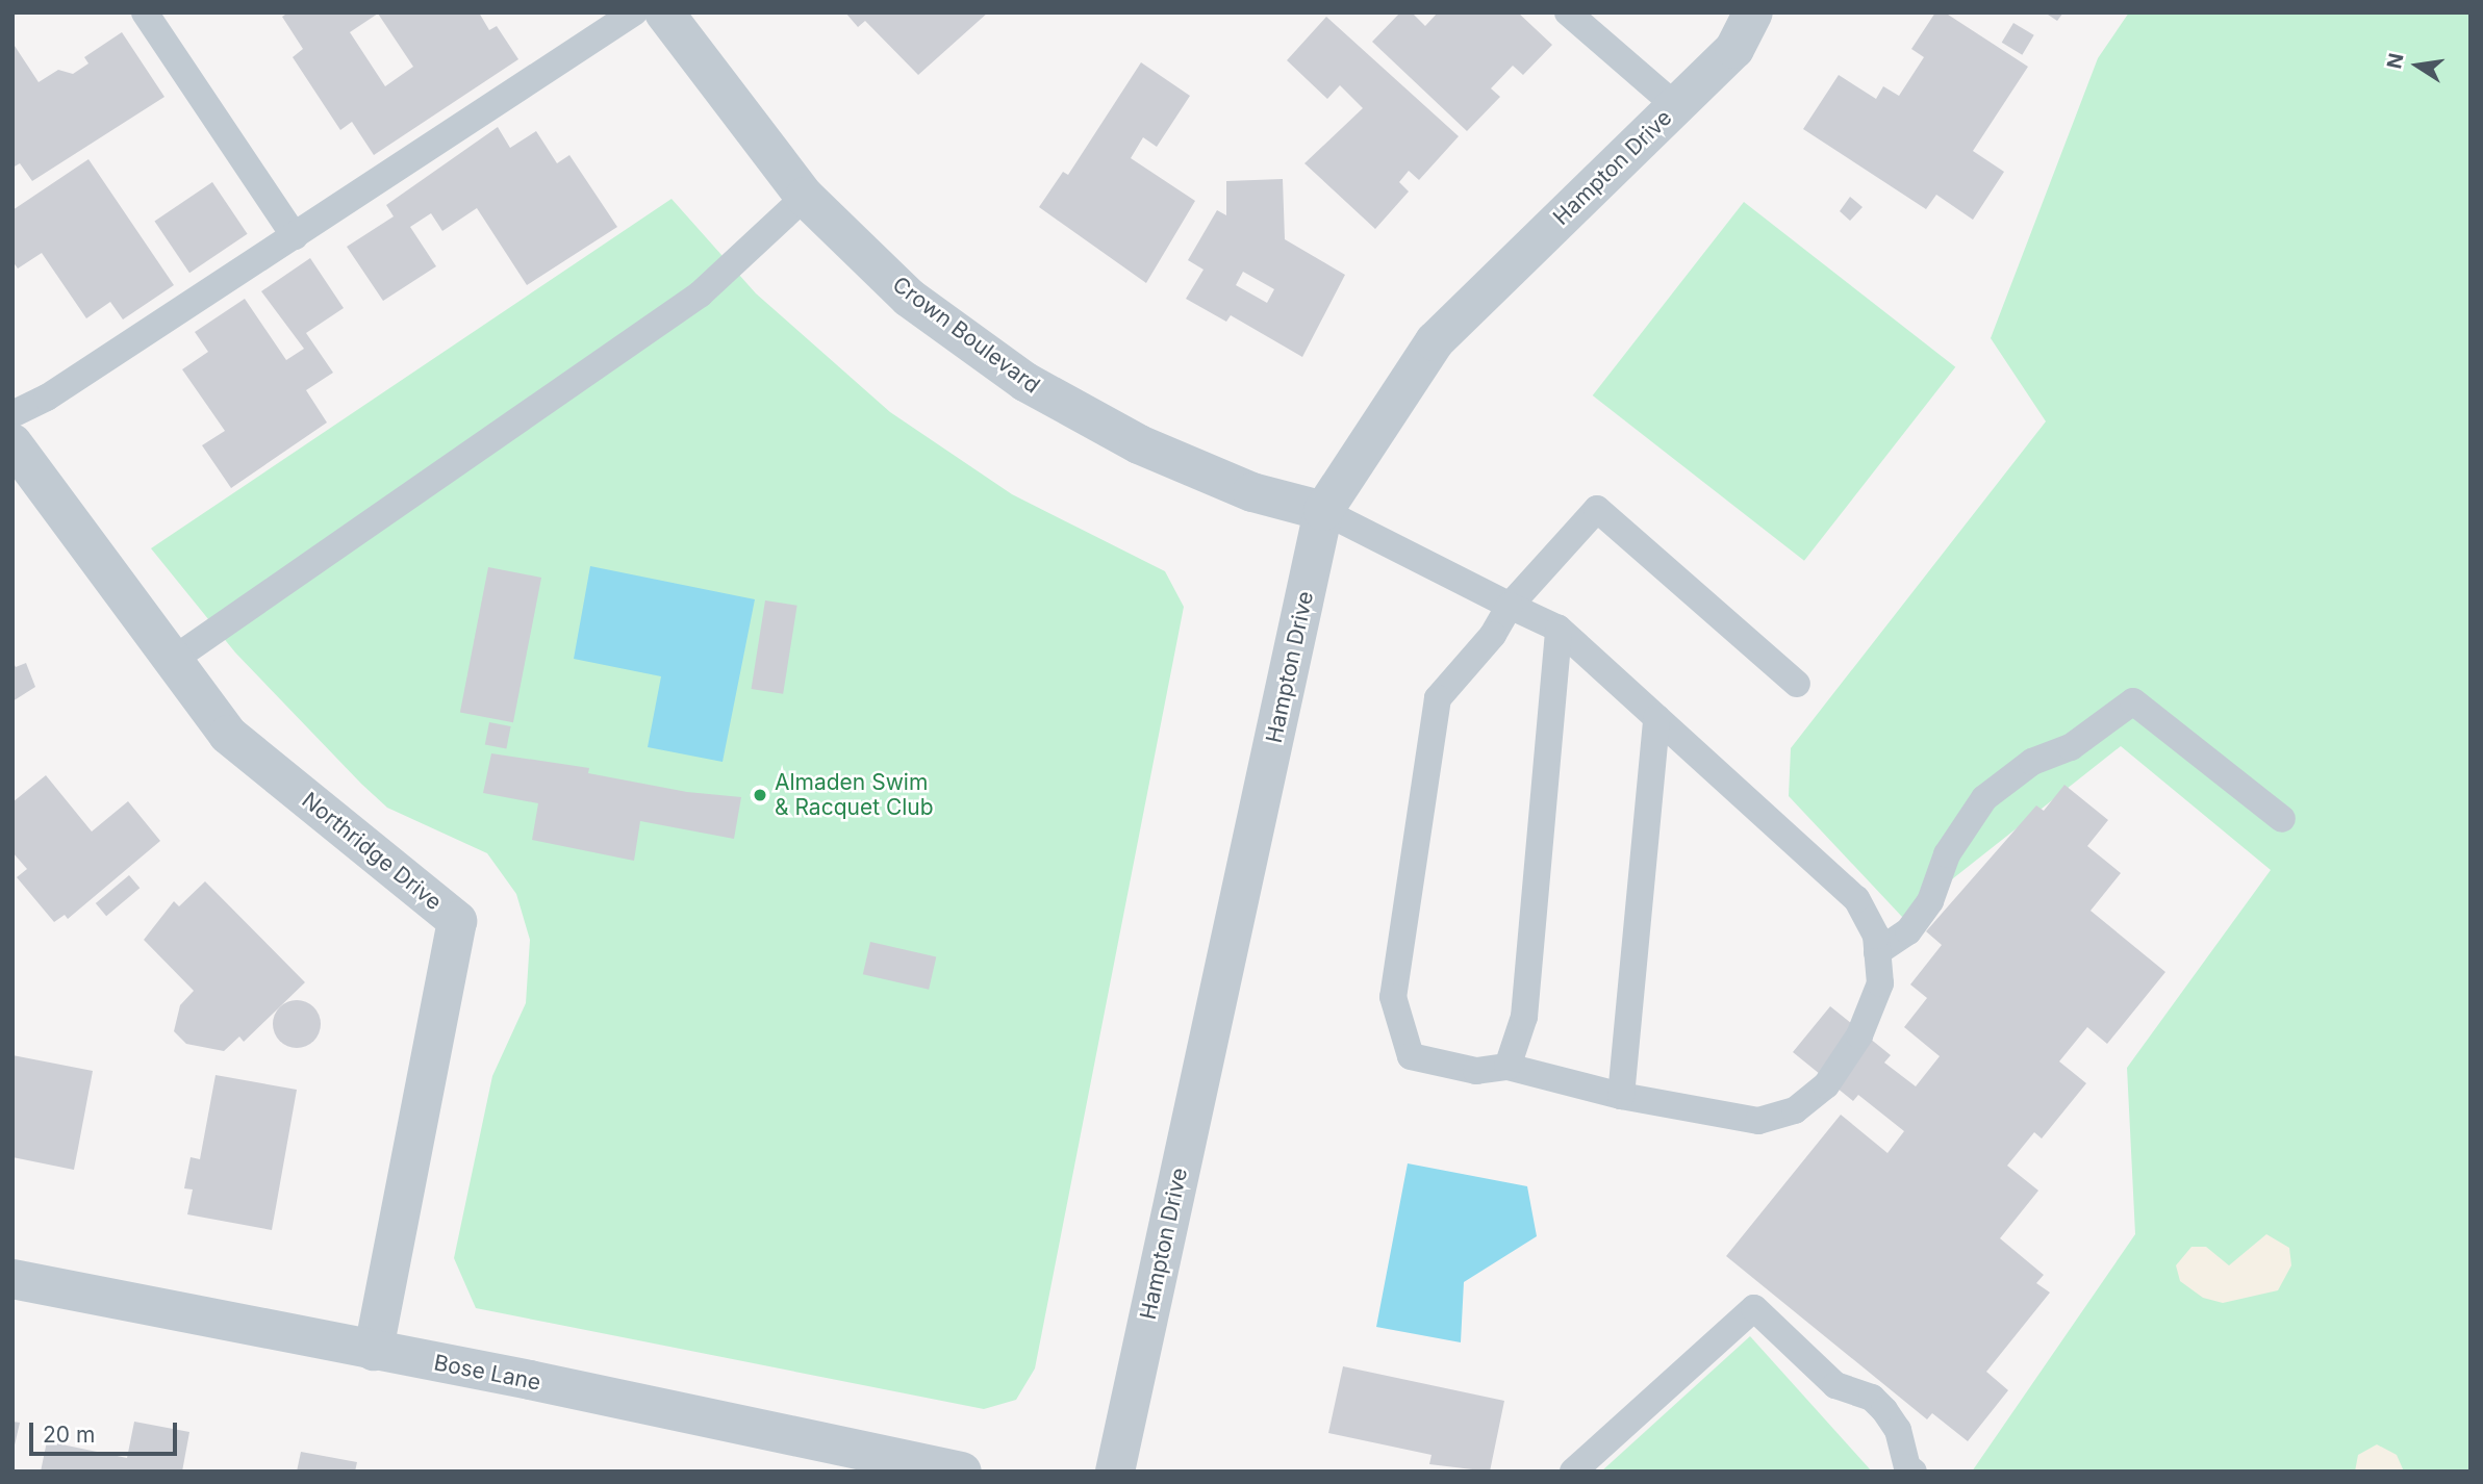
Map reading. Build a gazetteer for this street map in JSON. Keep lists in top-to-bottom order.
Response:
{
  "streets": {
    "street": [
      "Hampton Drive",
      "Crown Boulevard",
      "Northridge Drive",
      "Bose Lane"
    ]
  },
  "crossings": [
    ["Hampton Drive", "Crown Boulevard"],
    ["Northridge Drive", "Bose Lane"]
  ],
  "places": ["Almaden Swim & Racquet Club"],
  "scale_bar": "20 m",
  "north": "left"
}
